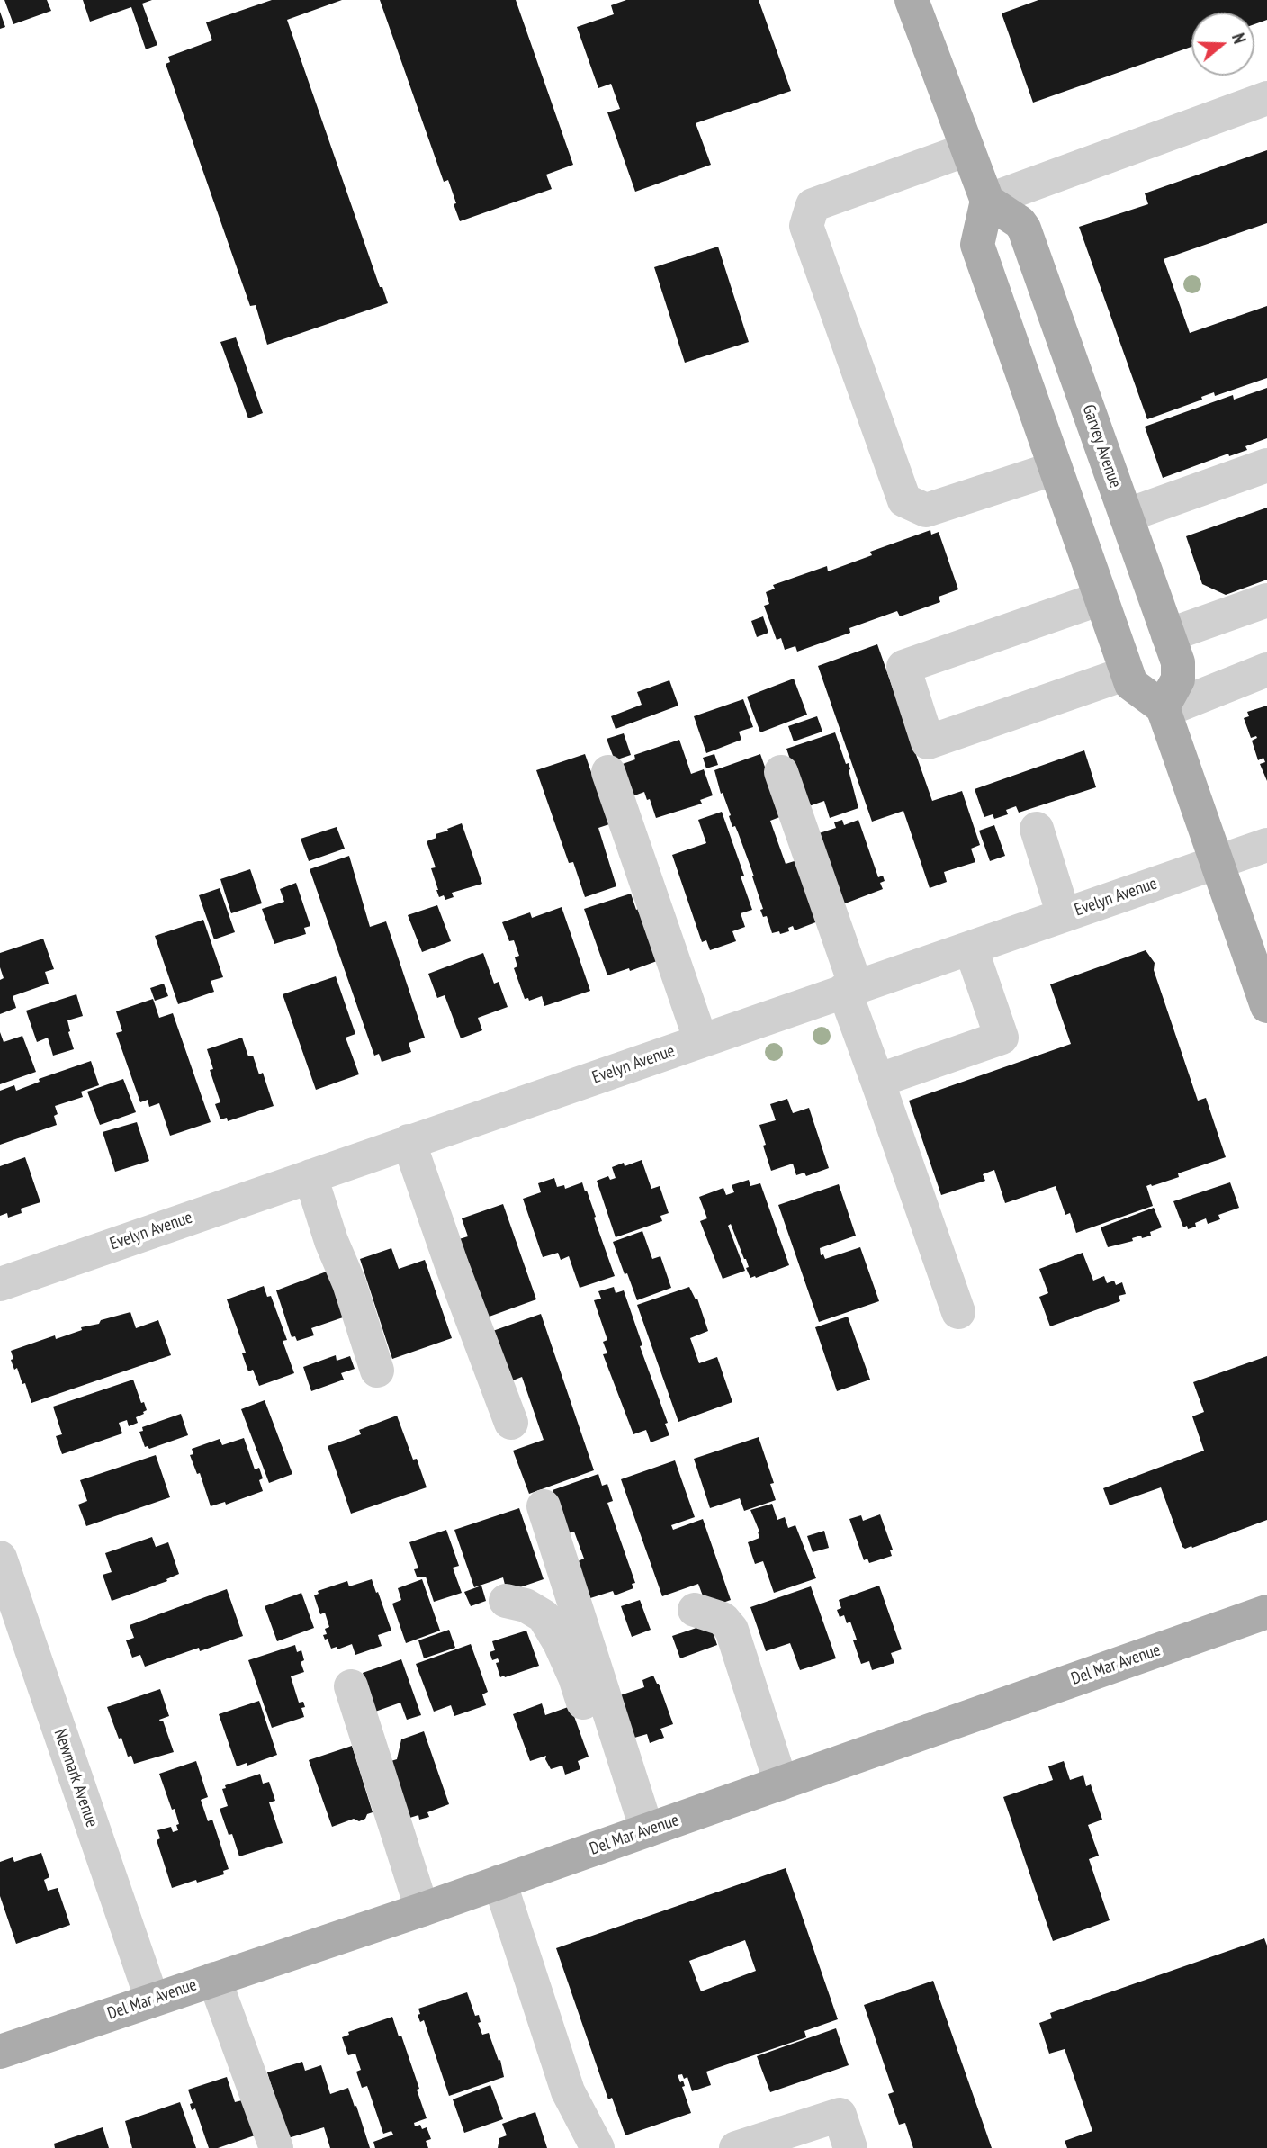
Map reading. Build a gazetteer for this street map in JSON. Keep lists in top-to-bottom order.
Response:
{
  "streets": {
    "main road": ["Garvey Avenue", "Del Mar Avenue"],
    "street": ["Evelyn Avenue", "Newmark Avenue"]
  },
  "crossings": [
    ["Del Mar Avenue", "Newmark Avenue"]
  ],
  "north": "right"
}
